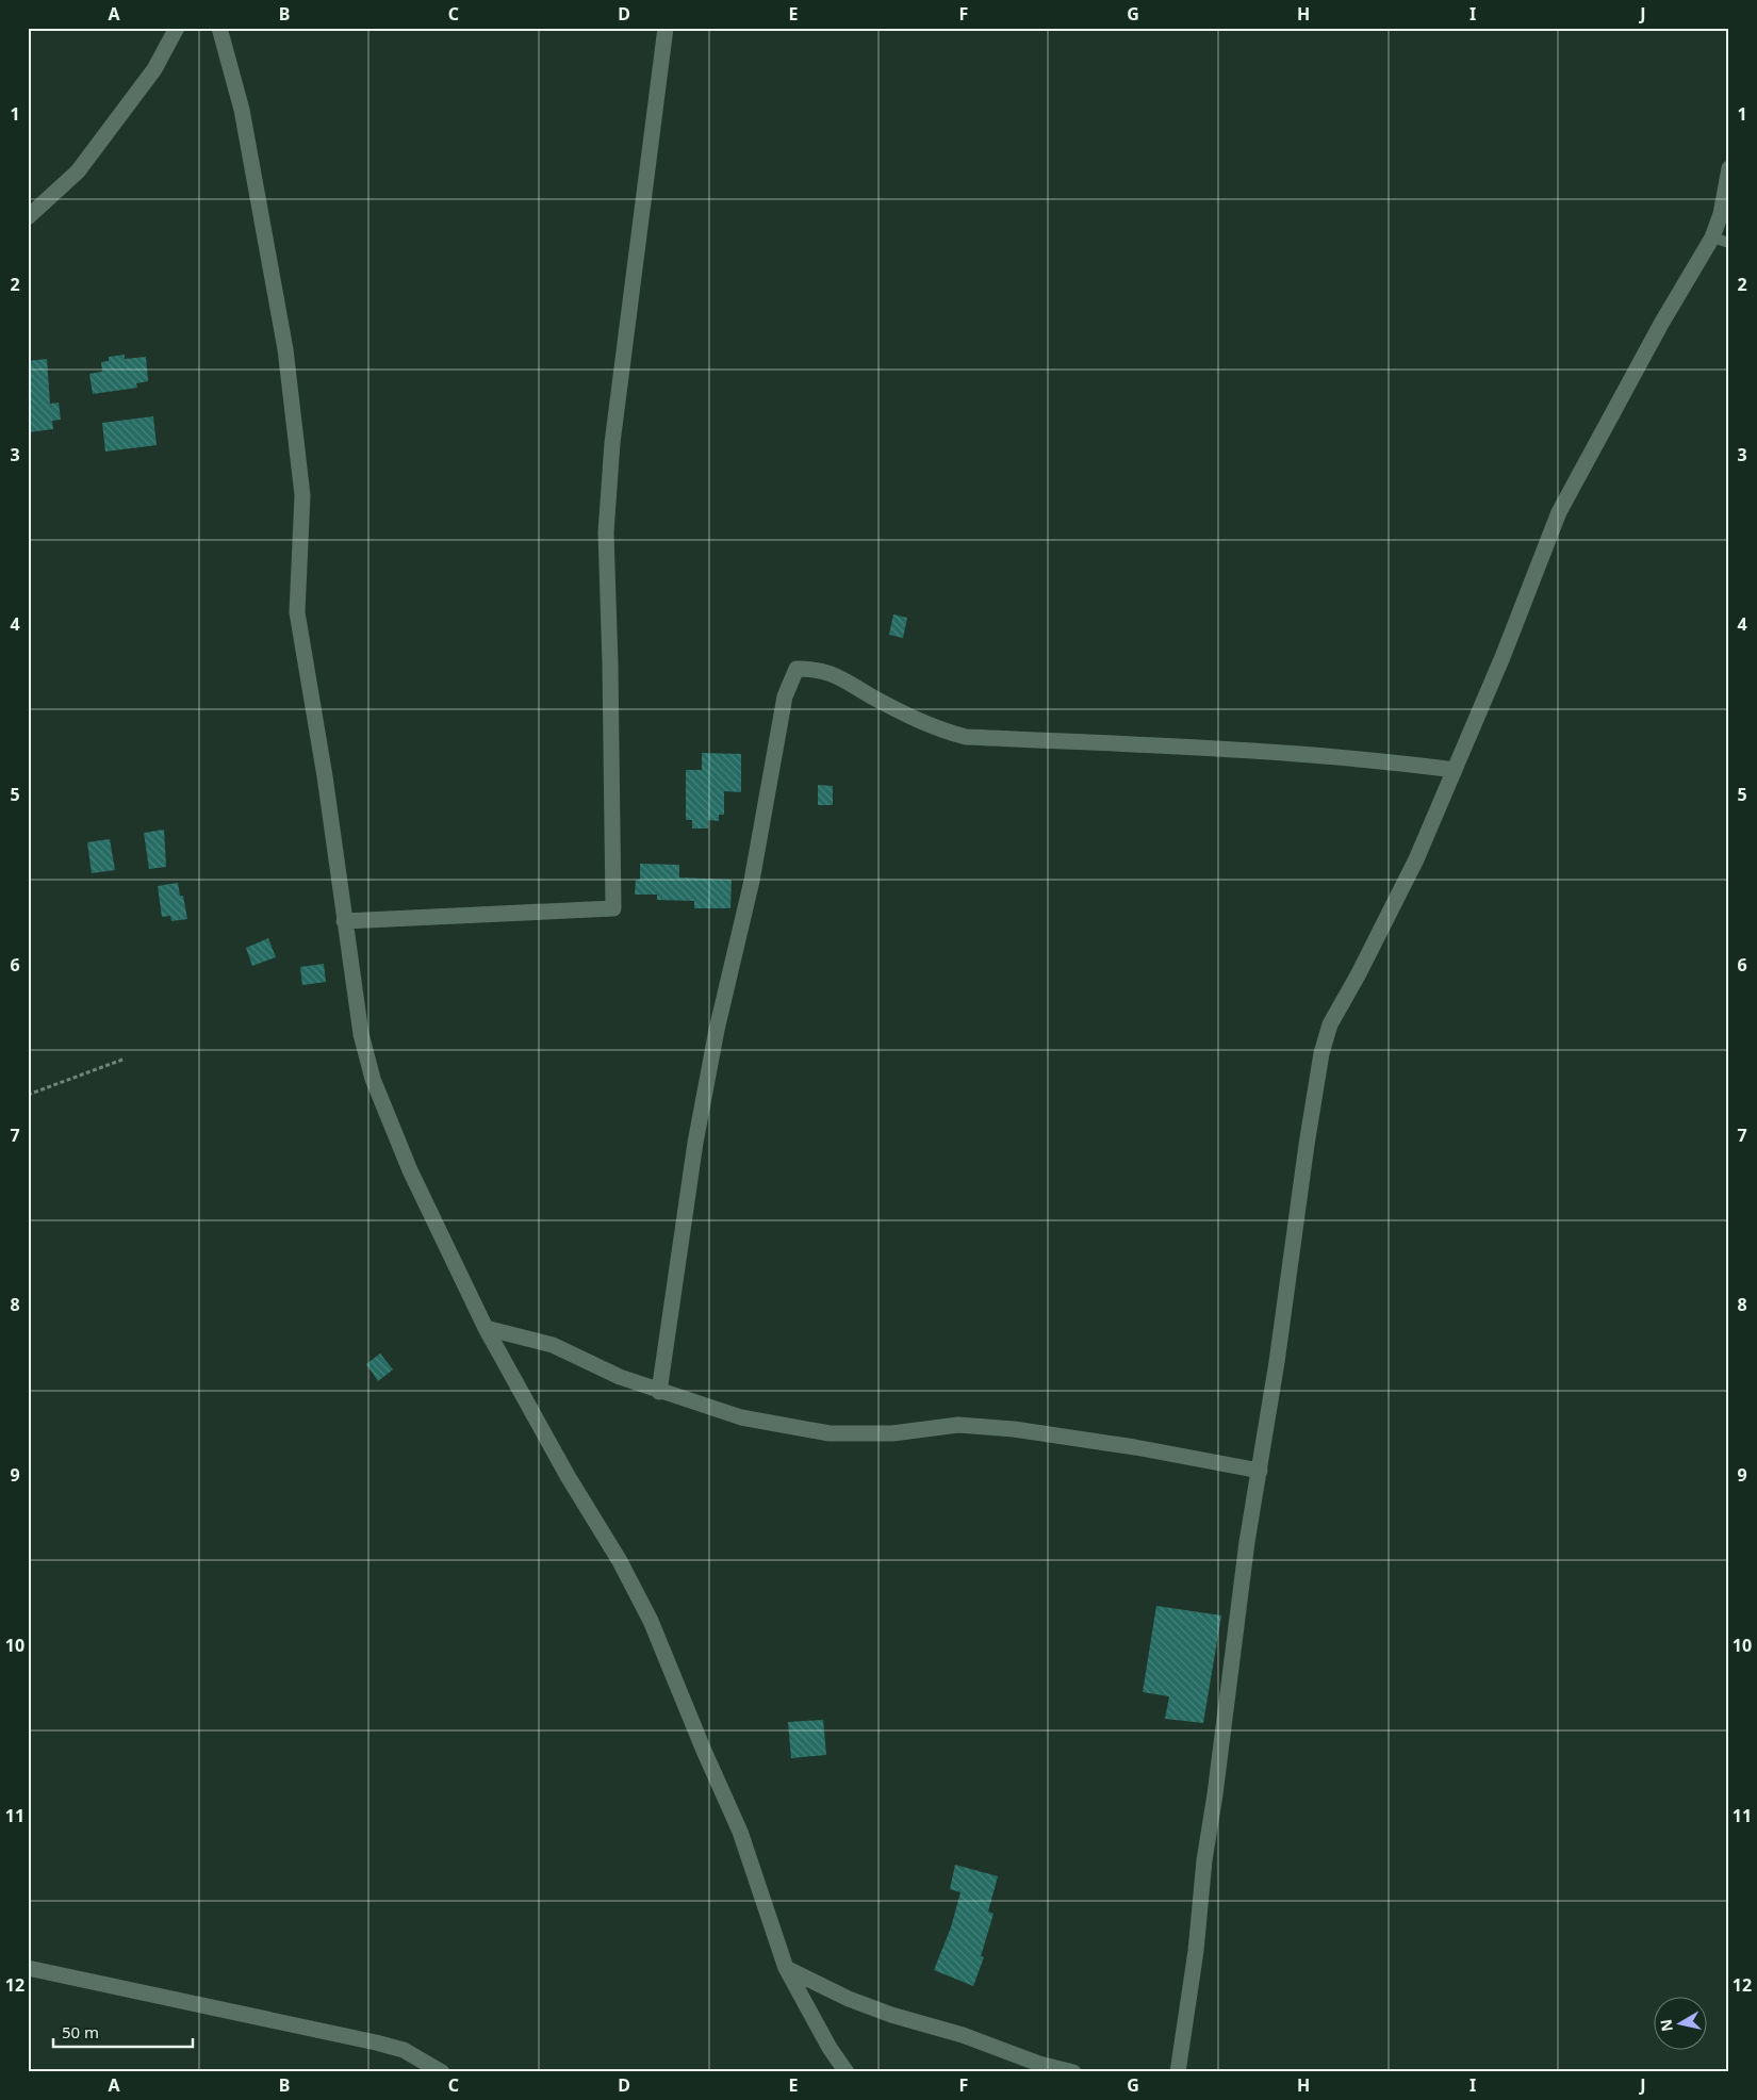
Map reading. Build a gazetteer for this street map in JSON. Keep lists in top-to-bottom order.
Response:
{
  "scale_bar": "50 m",
  "north": "left",
  "grid": {
    "columns": [
      "A",
      "B",
      "C",
      "D",
      "E",
      "F",
      "G",
      "H",
      "I",
      "J"
    ],
    "rows": [
      "1",
      "2",
      "3",
      "4",
      "5",
      "6",
      "7",
      "8",
      "9",
      "10",
      "11",
      "12"
    ]
  }
}
